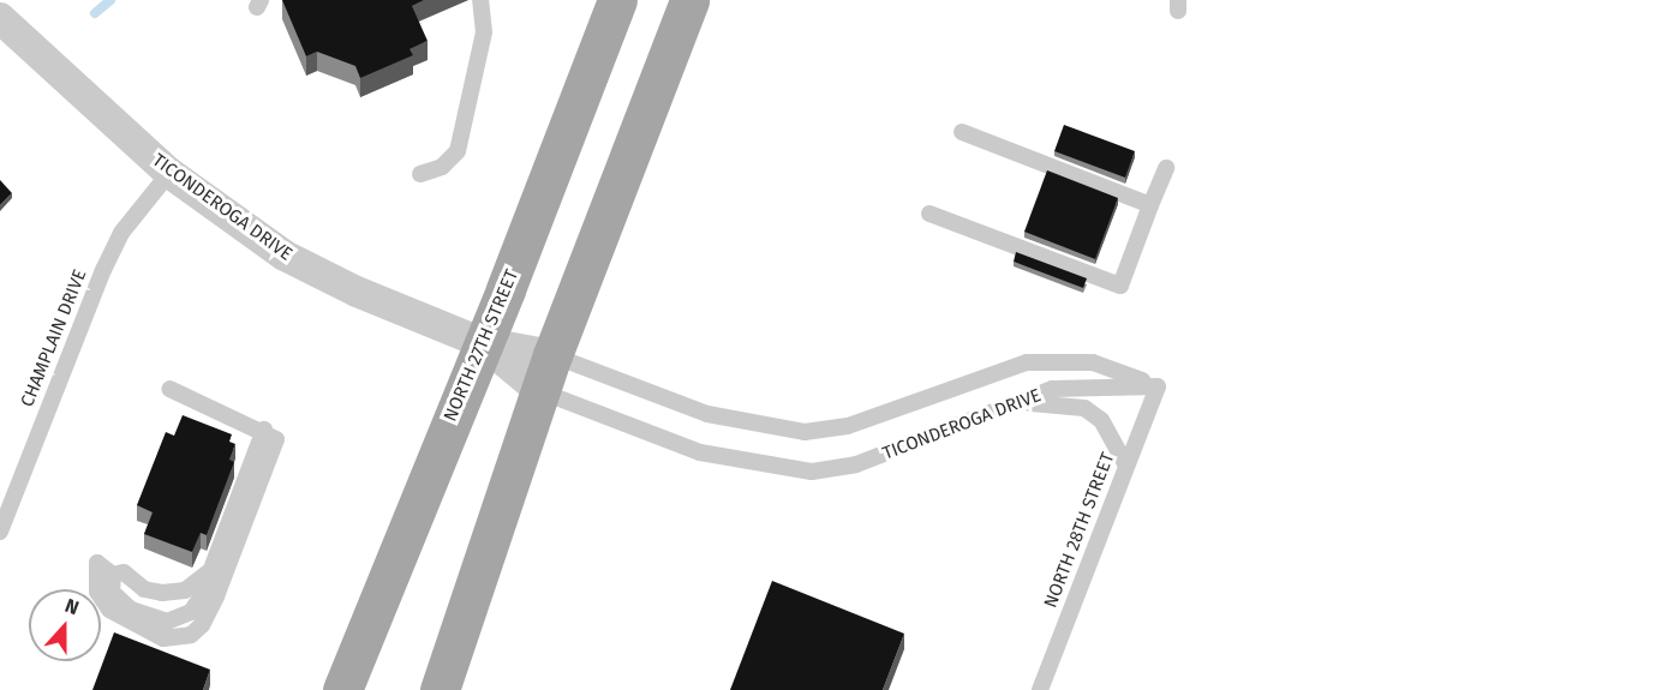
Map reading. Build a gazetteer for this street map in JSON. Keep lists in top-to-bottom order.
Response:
{
  "streets": {
    "main road": ["NORTH 27TH STREET"],
    "street": ["TICONDEROGA DRIVE"],
    "lane": ["CHAMPLAIN DRIVE", "NORTH 28TH STREET"]
  },
  "crossings": [
    ["TICONDEROGA DRIVE", "CHAMPLAIN DRIVE"],
    ["TICONDEROGA DRIVE", "NORTH 27TH STREET"],
    ["TICONDEROGA DRIVE", "NORTH 28TH STREET"]
  ],
  "north": "top"
}
